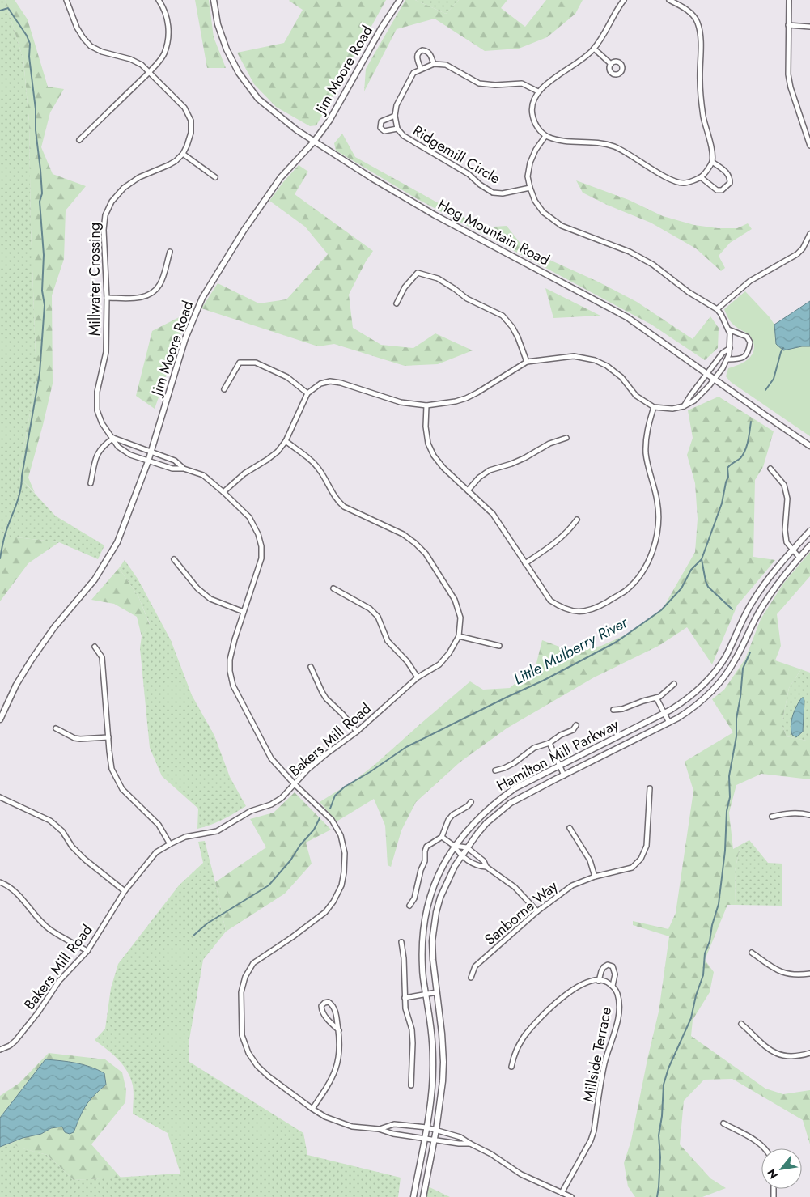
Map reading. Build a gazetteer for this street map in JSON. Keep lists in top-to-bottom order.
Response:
{
  "streets": {
    "street": [
      "Jim Moore Road",
      "Ridgemill Circle",
      "Hog Mountain Road",
      "Millwater Crossing",
      "Bakers Mill Road",
      "Hamilton Mill Parkway",
      "Sanborne Way",
      "Millside Terrace"
    ]
  },
  "crossings": [
    ["Jim Moore Road", "Hog Mountain Road"],
    ["Jim Moore Road", "Millwater Crossing"]
  ],
  "water": ["Little Mulberry River"],
  "north": "bottom left"
}
